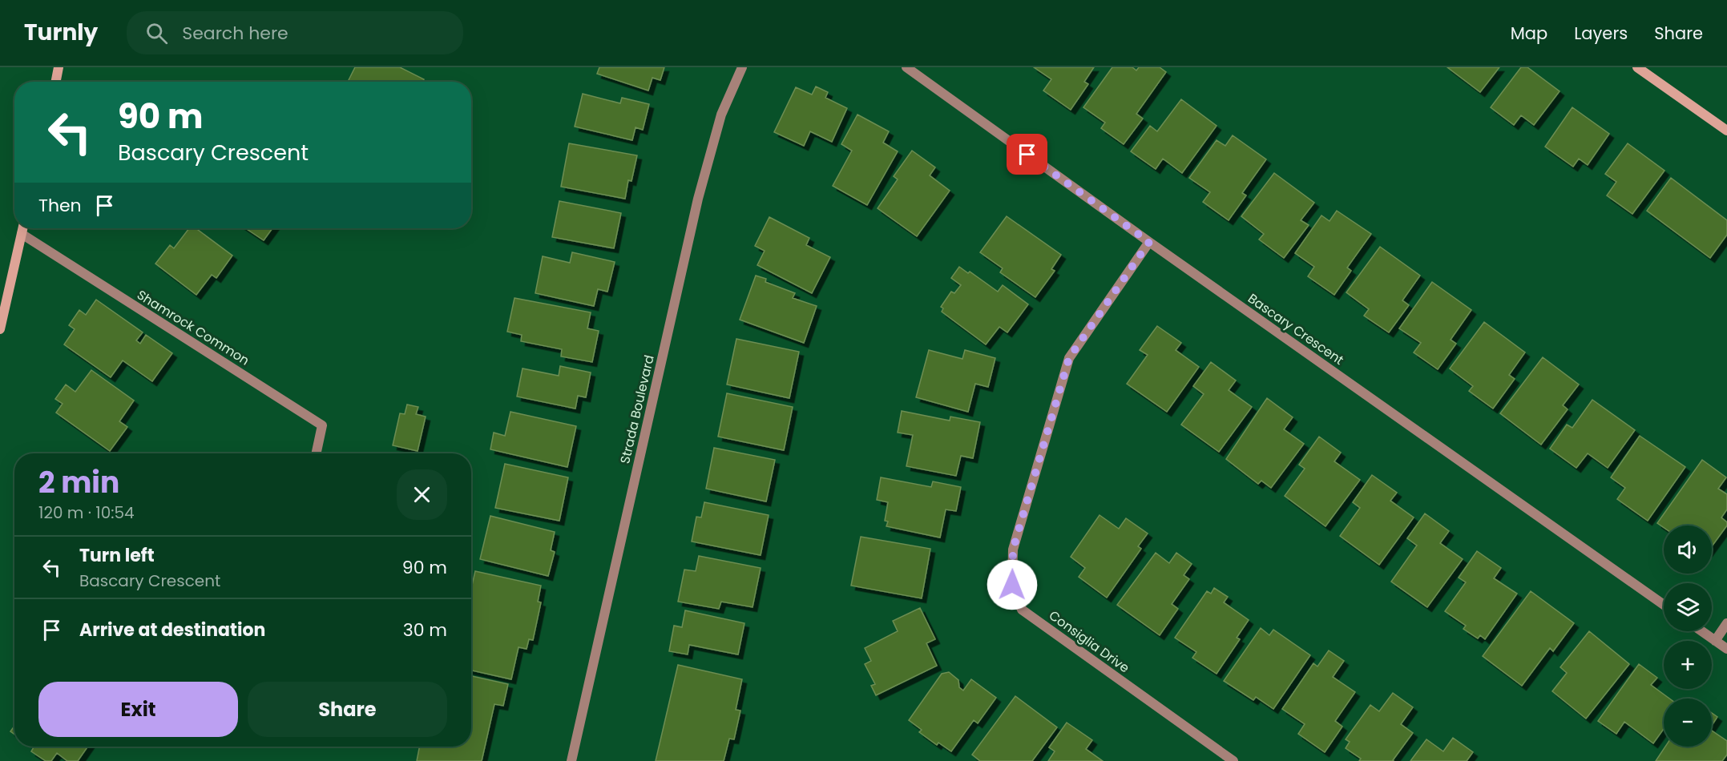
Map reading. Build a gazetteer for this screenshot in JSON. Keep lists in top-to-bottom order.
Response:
{
  "streets": {
    "street": [
      "Shamrock Common",
      "Bascary Crescent",
      "Strada Boulevard",
      "Consiglia Drive"
    ]
  },
  "crossings": [
    ["Bascary Crescent", "Consiglia Drive"]
  ],
  "page": {
    "header": "Turnly",
    "search": "Search here",
    "nav": ["Map", "Layers", "Share"],
    "turn": ["90 m", "Bascary Crescent"],
    "then": "Then",
    "heading": ["2 min", "120 m · 10:54"],
    "map_buttons": ["+", "−"],
    "list": [
      {
        "name": "Turn left",
        "note": "Bascary Crescent",
        "value": "90 m"
      },
      {
        "name": "Arrive at destination",
        "value": "30 m"
      }
    ],
    "buttons": ["Exit", "Share"]
  }
}
